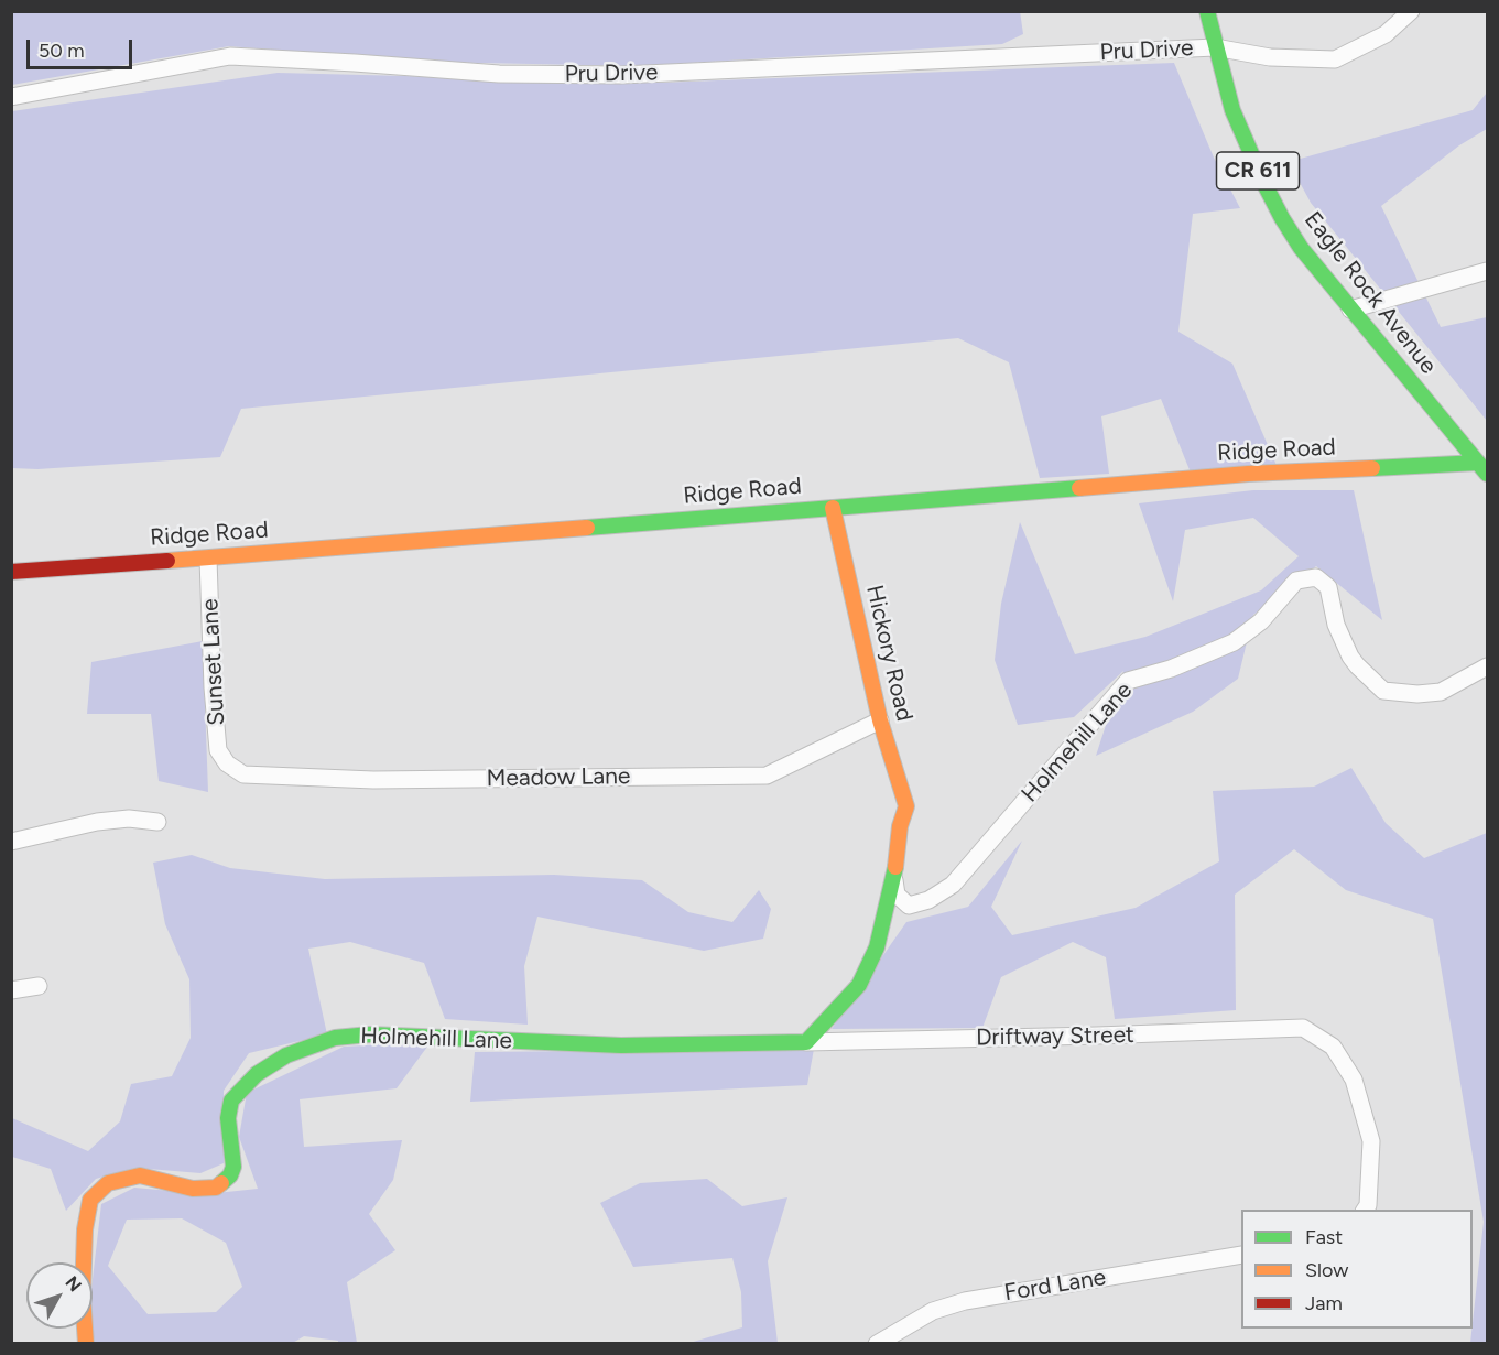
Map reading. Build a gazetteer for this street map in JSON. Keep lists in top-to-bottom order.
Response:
{
  "streets": {
    "street": [
      "Pru Drive",
      "CR 611",
      "Eagle Rock Avenue",
      "Ridge Road",
      "Hickory Road",
      "Sunset Lane",
      "Holmehill Lane",
      "Meadow Lane",
      "Driftway Street",
      "Ford Lane"
    ]
  },
  "crossings": [
    ["Pru Drive", "Eagle Rock Avenue"],
    ["Eagle Rock Avenue", "Ridge Road"],
    ["Ridge Road", "Hickory Road"],
    ["Ridge Road", "Sunset Lane"],
    ["Hickory Road", "Holmehill Lane"],
    ["Hickory Road", "Meadow Lane"],
    ["Sunset Lane", "Meadow Lane"],
    ["Holmehill Lane", "Driftway Street"]
  ],
  "legend": ["Fast", "Slow", "Jam"],
  "scale_bar": "50 m",
  "north": "top right"
}
